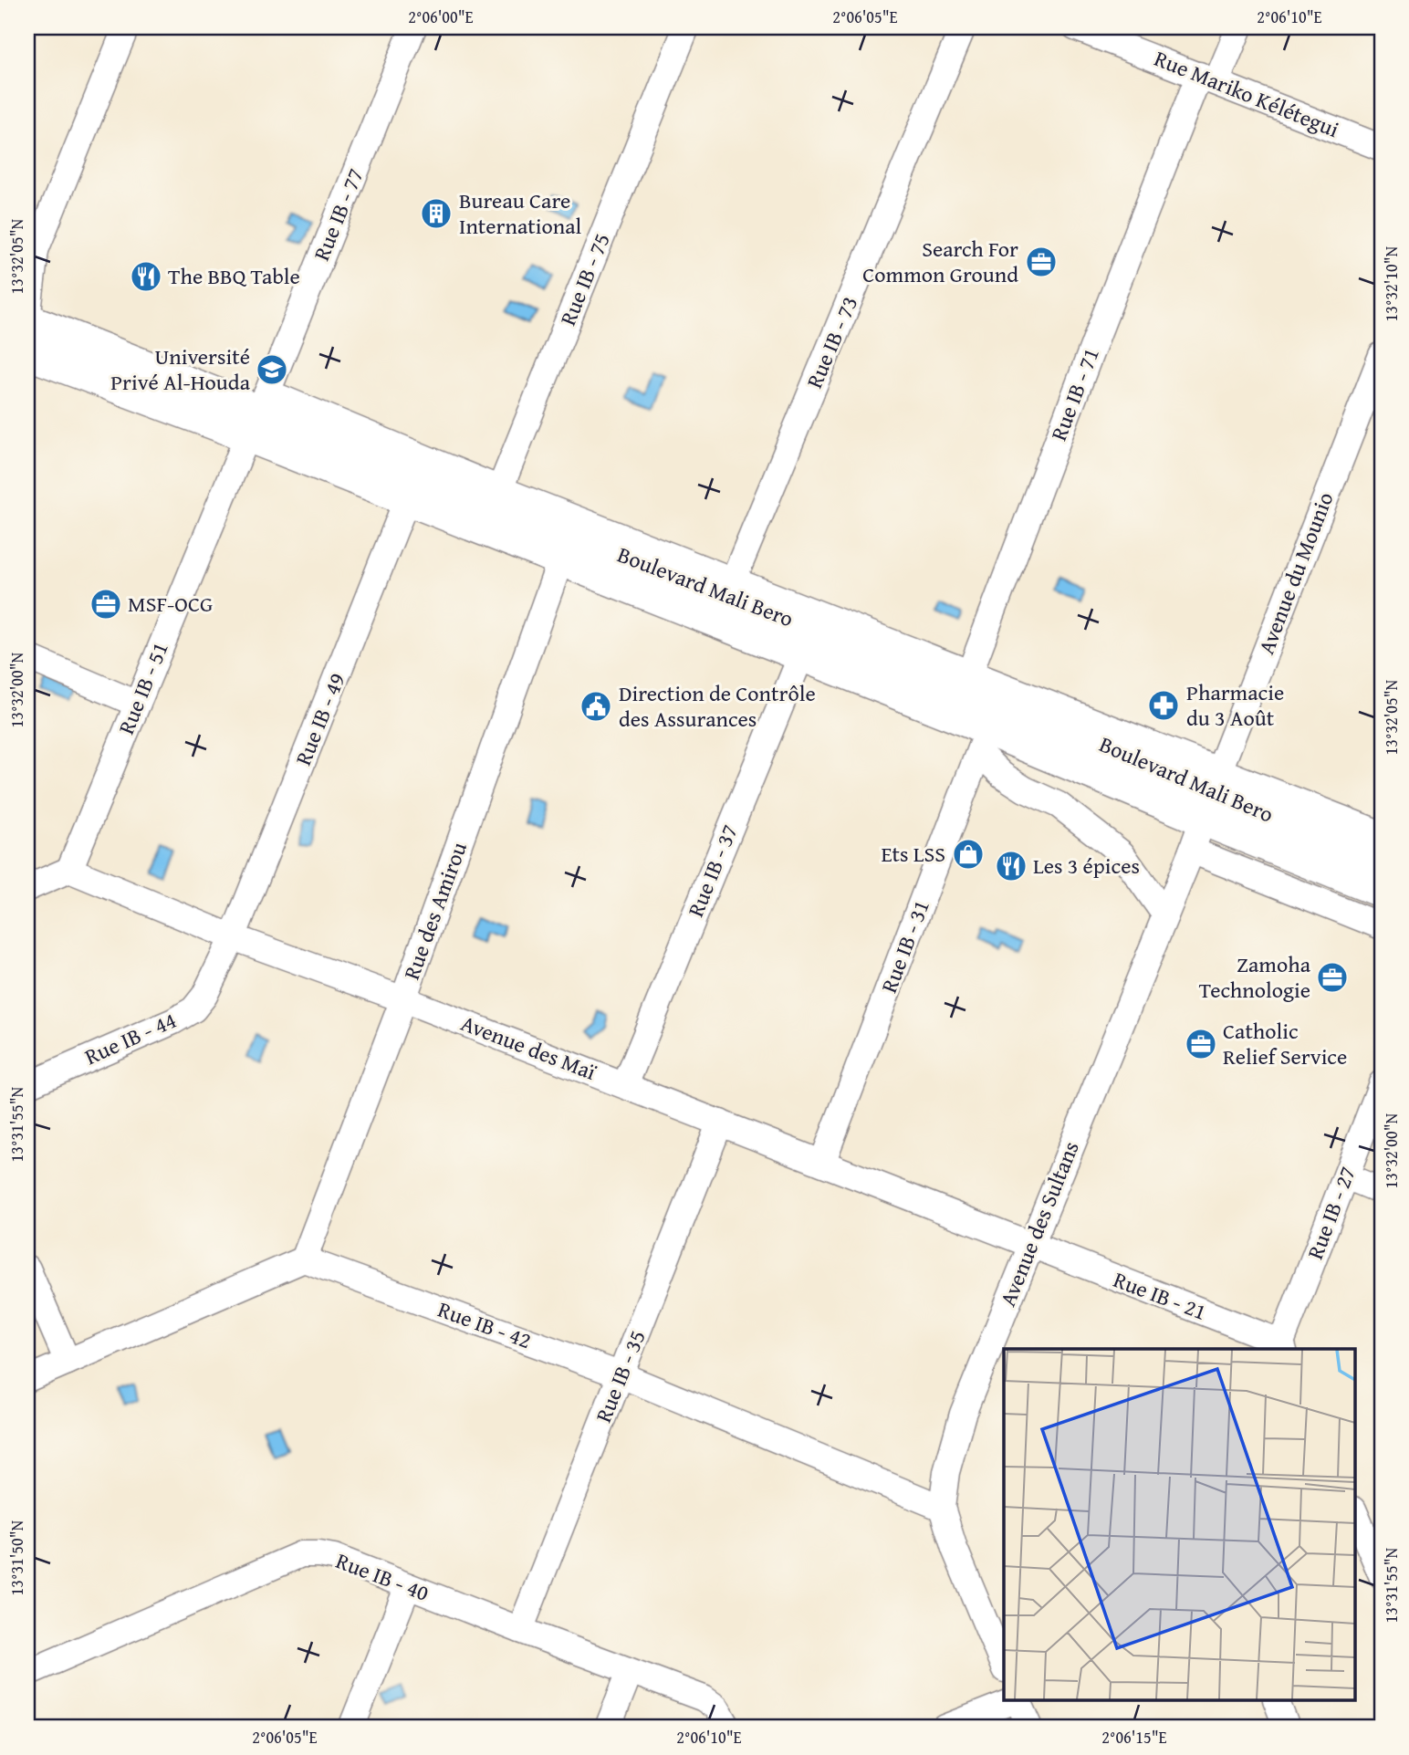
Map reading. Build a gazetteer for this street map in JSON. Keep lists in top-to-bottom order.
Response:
{
  "streets": {
    "main road": ["Boulevard Mali Bero"],
    "street": [
      "Rue Mariko Kélétegui",
      "Rue IB - 77",
      "Rue IB - 75",
      "Rue IB - 73",
      "Rue IB - 71",
      "Avenue du Mounio",
      "Rue IB - 51",
      "Rue IB - 49",
      "Rue IB - 37",
      "Rue des Amirou",
      "Rue IB - 31",
      "Rue IB - 44",
      "Avenue des Maï",
      "Rue IB - 27",
      "Avenue des Sultans",
      "Rue IB - 21",
      "Rue IB - 42",
      "Rue IB - 35",
      "Rue IB - 40"
    ]
  },
  "crossings": [
    ["Rue Mariko Kélétegui", "Rue IB - 71"],
    ["Rue IB - 77", "Boulevard Mali Bero"],
    ["Rue IB - 77", "Rue IB - 51"],
    ["Rue IB - 75", "Boulevard Mali Bero"],
    ["Rue IB - 73", "Boulevard Mali Bero"],
    ["Rue IB - 71", "Boulevard Mali Bero"],
    ["Avenue du Mounio", "Boulevard Mali Bero"],
    ["Avenue du Mounio", "Avenue des Sultans"],
    ["Boulevard Mali Bero", "Rue IB - 51"],
    ["Boulevard Mali Bero", "Rue IB - 49"],
    ["Boulevard Mali Bero", "Rue IB - 37"],
    ["Boulevard Mali Bero", "Rue des Amirou"],
    ["Boulevard Mali Bero", "Rue IB - 31"],
    ["Boulevard Mali Bero", "Avenue des Sultans"],
    ["Rue IB - 51", "Avenue des Maï"],
    ["Rue IB - 49", "Rue IB - 44"],
    ["Rue IB - 49", "Avenue des Maï"],
    ["Rue IB - 37", "Avenue des Maï"],
    ["Rue des Amirou", "Avenue des Maï"],
    ["Rue des Amirou", "Rue IB - 42"],
    ["Rue IB - 31", "Avenue des Maï"],
    ["Rue IB - 44", "Avenue des Maï"],
    ["Avenue des Maï", "Avenue des Sultans"],
    ["Avenue des Maï", "Rue IB - 21"],
    ["Avenue des Maï", "Rue IB - 35"],
    ["Rue IB - 27", "Rue IB - 21"],
    ["Avenue des Sultans", "Rue IB - 21"],
    ["Avenue des Sultans", "Rue IB - 42"],
    ["Rue IB - 42", "Rue IB - 35"],
    ["Rue IB - 35", "Rue IB - 40"]
  ],
  "places": {
    "building": ["Bureau Care International"],
    "office": [
      "Search For Common Ground",
      "MSF-OCG",
      "Zamoha Technologie",
      "Catholic Relief Service"
    ],
    "restaurant": ["The BBQ Table", "Les 3 épices"],
    "school or university": ["Université Privé Al-Houda"],
    "pharmacy": ["Pharmacie du 3 Août"],
    "public building": ["Direction de Contrôle des Assurances"],
    "shop": ["Ets LSS"]
  },
  "coordinates": [
    "2°06'00\"E",
    "2°06'05\"E",
    "2°06'10\"E",
    "13°32'05\"N",
    "13°32'10\"N",
    "13°32'00\"N",
    "13°31'55\"N",
    "13°31'50\"N",
    "2°06'15\"E"
  ]
}
